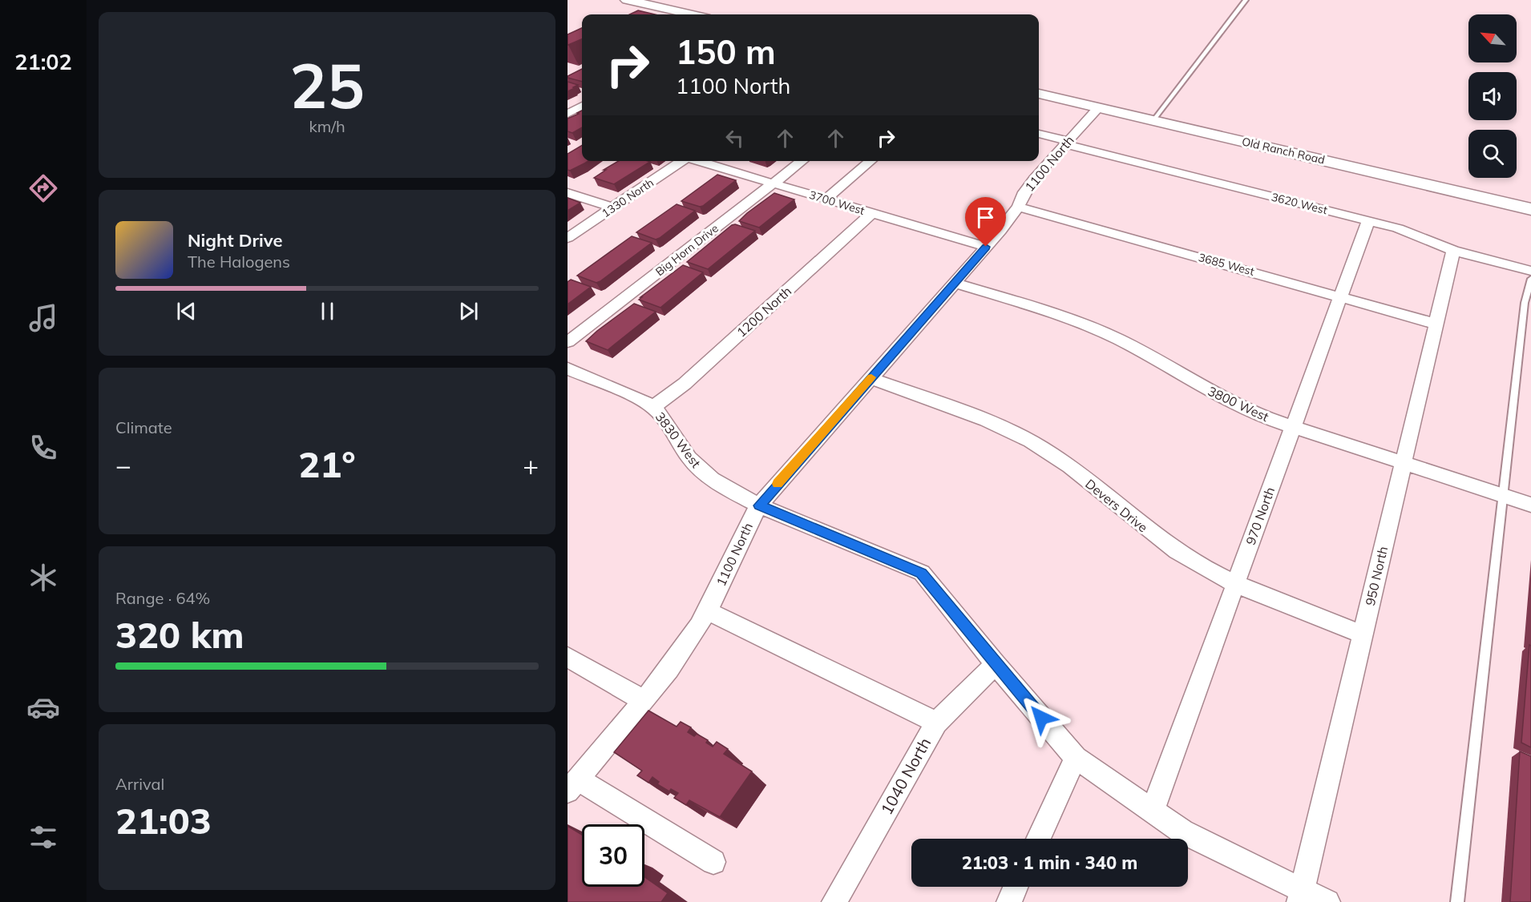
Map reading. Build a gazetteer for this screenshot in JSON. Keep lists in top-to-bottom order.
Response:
{
  "streets": {
    "street": [
      "Old Ranch Road",
      "1100 North",
      "1330 North",
      "3700 West",
      "3620 West",
      "Big Horn Drive",
      "3685 West",
      "1200 North",
      "3800 West",
      "3830 West",
      "Devers Drive",
      "970 North",
      "950 North",
      "1040 North"
    ]
  },
  "crossings": [
    ["Old Ranch Road", "1100 North"],
    ["1100 North", "3700 West"],
    ["1100 North", "3620 West"],
    ["1100 North", "3685 West"],
    ["1100 North", "3800 West"],
    ["1100 North", "3830 West"],
    ["1100 North", "Devers Drive"],
    ["3700 West", "Big Horn Drive"],
    ["3700 West", "1200 North"],
    ["3620 West", "970 North"],
    ["3620 West", "950 North"],
    ["3685 West", "970 North"],
    ["3685 West", "950 North"],
    ["1200 North", "3830 West"],
    ["3800 West", "970 North"],
    ["3800 West", "950 North"],
    ["3830 West", "970 North"],
    ["3830 West", "950 North"],
    ["3830 West", "1040 North"],
    ["Devers Drive", "970 North"],
    ["Devers Drive", "950 North"]
  ],
  "north": "top left",
  "page": {
    "tabs": "21:02",
    "tile": [
      ["25", "km/h"],
      "Climate",
      ["Range · 64%", "320 km"],
      ["Arrival", "21:03"]
    ],
    "turn": ["150 m", "1100 North"],
    "song": ["Night Drive", "The Halogens"],
    "heat": ["−", "21°", "+"],
    "limit": "30",
    "trip": "21:03 · 1 min · 340 m"
  }
}
